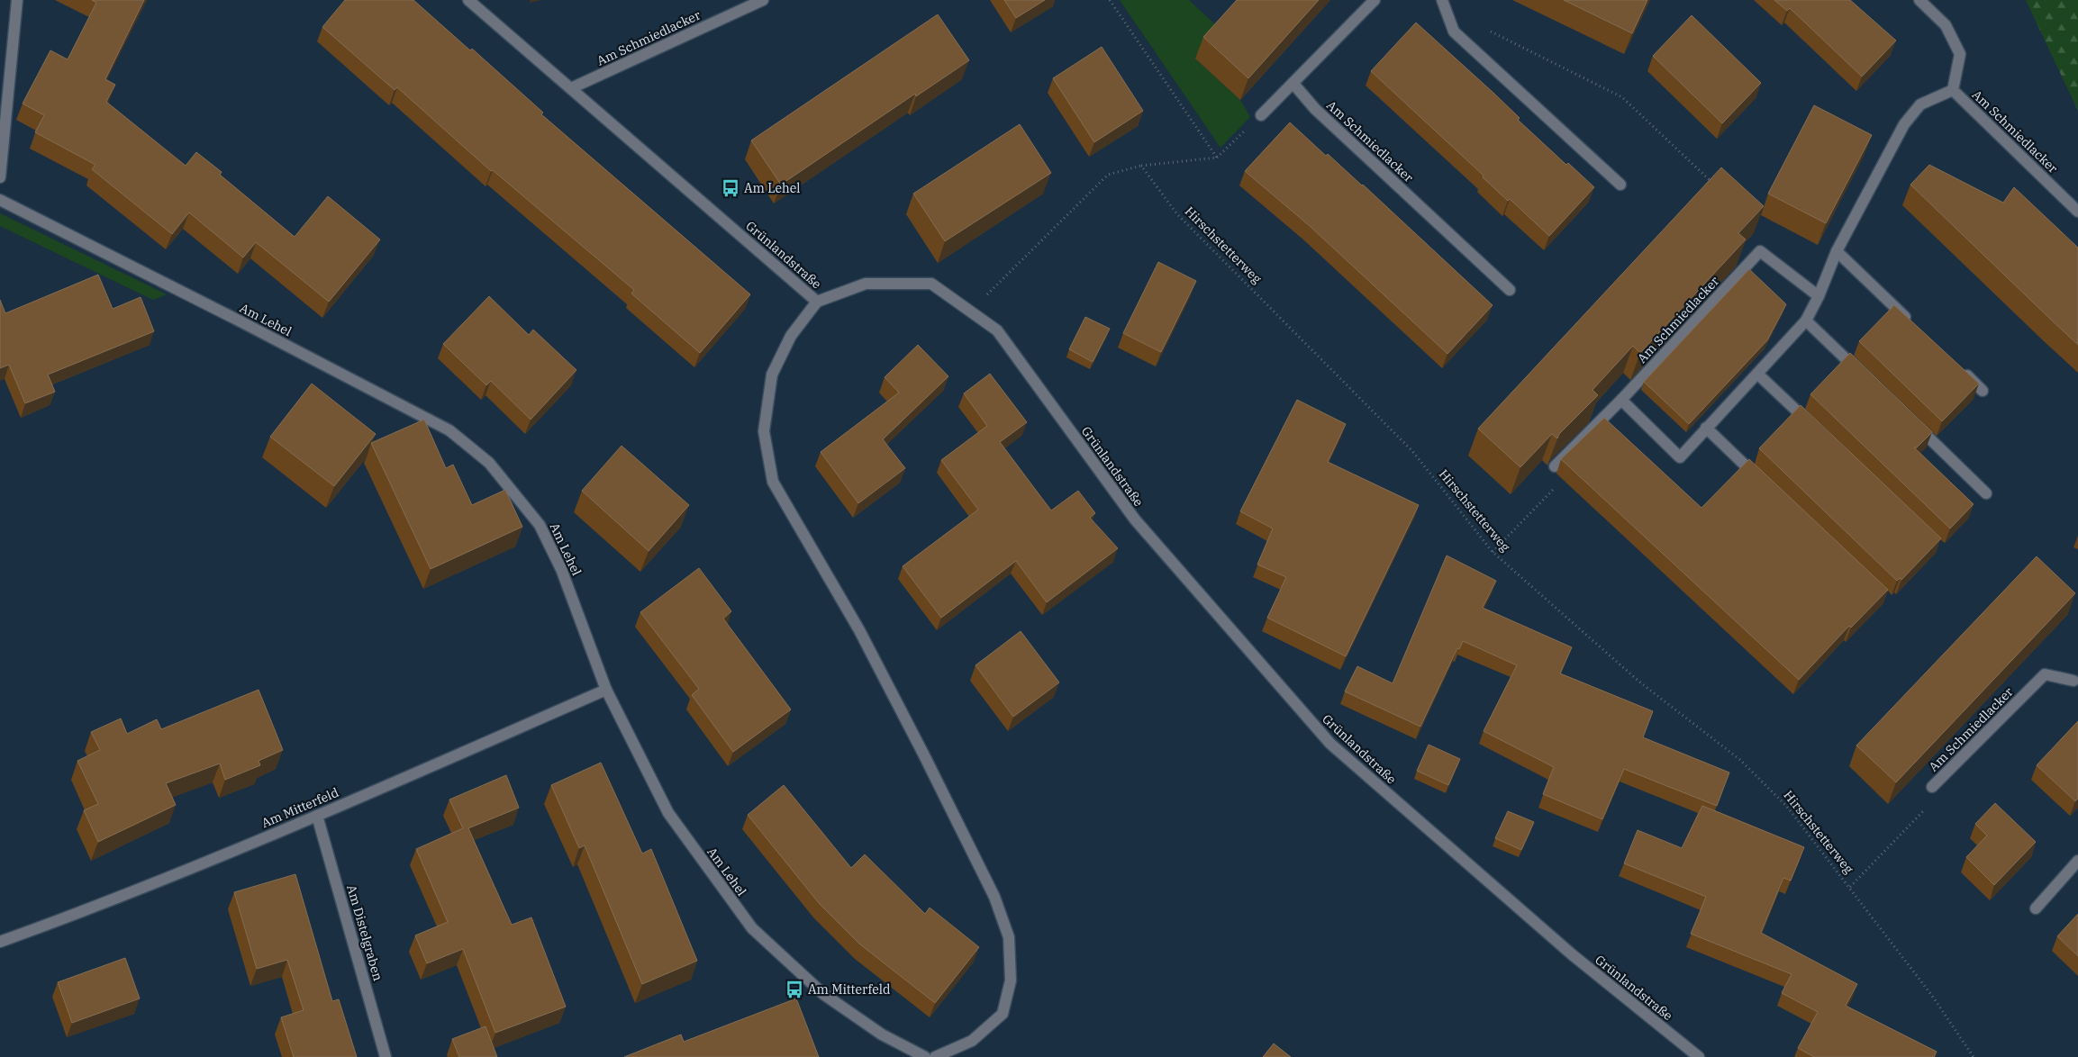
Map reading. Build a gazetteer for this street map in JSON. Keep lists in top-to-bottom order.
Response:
{
  "streets": {
    "street": [
      "Am Schmiedlacker",
      "Grünlandstraße",
      "Am Lehel",
      "Am Mitterfeld",
      "Am Distelgraben"
    ],
    "path": ["Hirschstetterweg"]
  },
  "crossings": [
    ["Am Schmiedlacker", "Hirschstetterweg"],
    ["Am Schmiedlacker", "Grünlandstraße"],
    ["Am Lehel", "Am Mitterfeld"],
    ["Am Mitterfeld", "Am Distelgraben"]
  ],
  "places": {
    "bus stop": ["Am Lehel", "Am Mitterfeld"]
  }
}
